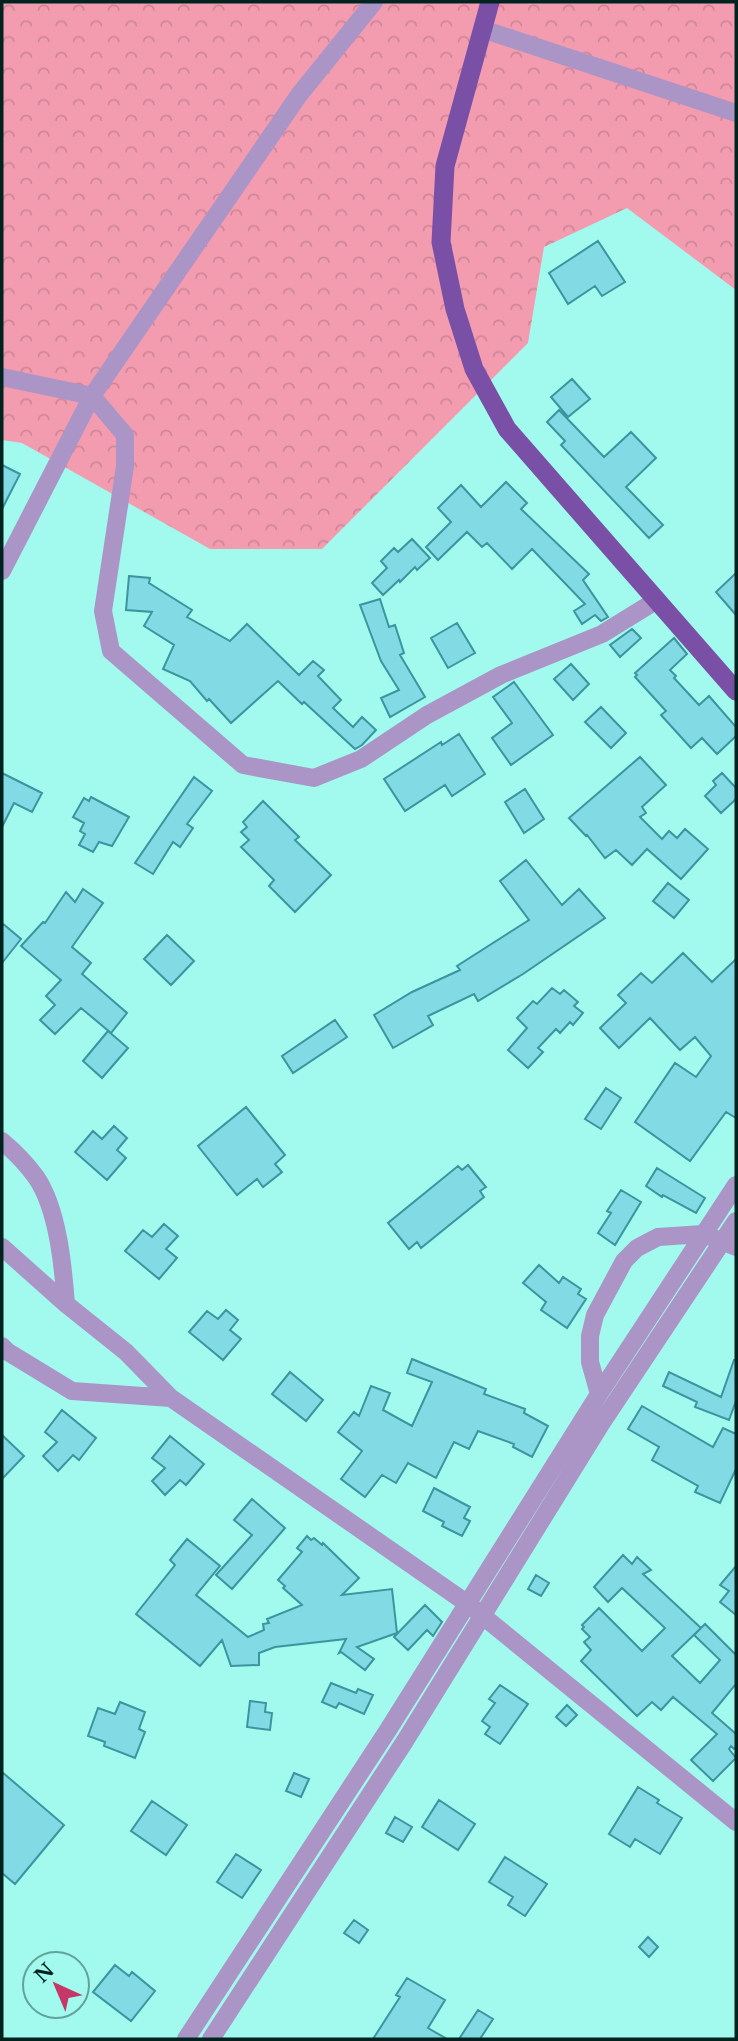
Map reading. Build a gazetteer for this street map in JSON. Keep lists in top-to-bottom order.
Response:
{
  "north": "top left"
}
